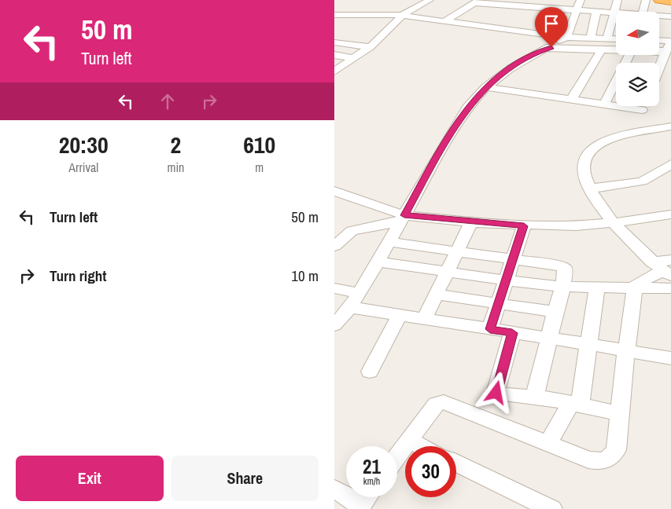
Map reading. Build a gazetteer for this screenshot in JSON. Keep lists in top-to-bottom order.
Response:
{
  "north": "left",
  "page": {
    "turn": ["50 m", "Turn left"],
    "eta": [
      "20:30",
      "Arrival",
      "2",
      "min",
      "610",
      "m"
    ],
    "list": [
      {
        "name": "Turn left",
        "value": "50 m"
      },
      {
        "name": "Turn right",
        "value": "10 m"
      }
    ],
    "speed": "21 km/h",
    "limit": "30",
    "buttons": ["Exit", "Share"]
  }
}
